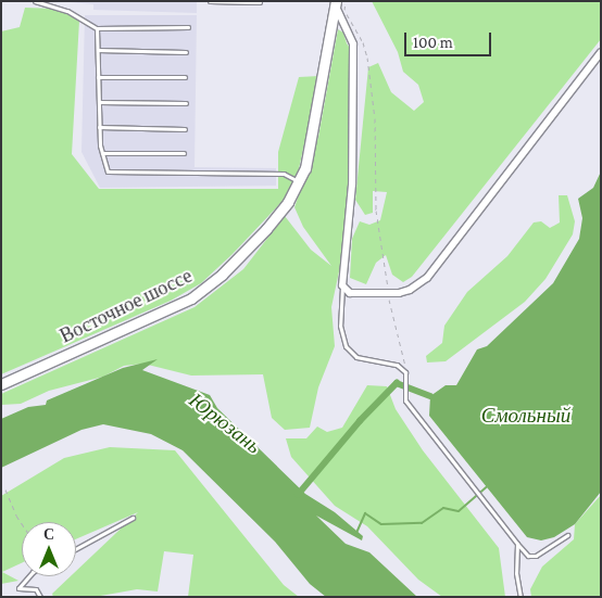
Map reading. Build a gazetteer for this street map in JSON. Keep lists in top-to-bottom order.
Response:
{
  "streets": {
    "main road": ["Восточное шоссе"]
  },
  "water": ["Смольный", "Юрюзань"],
  "scale_bar": "100 m",
  "north": "top"
}
